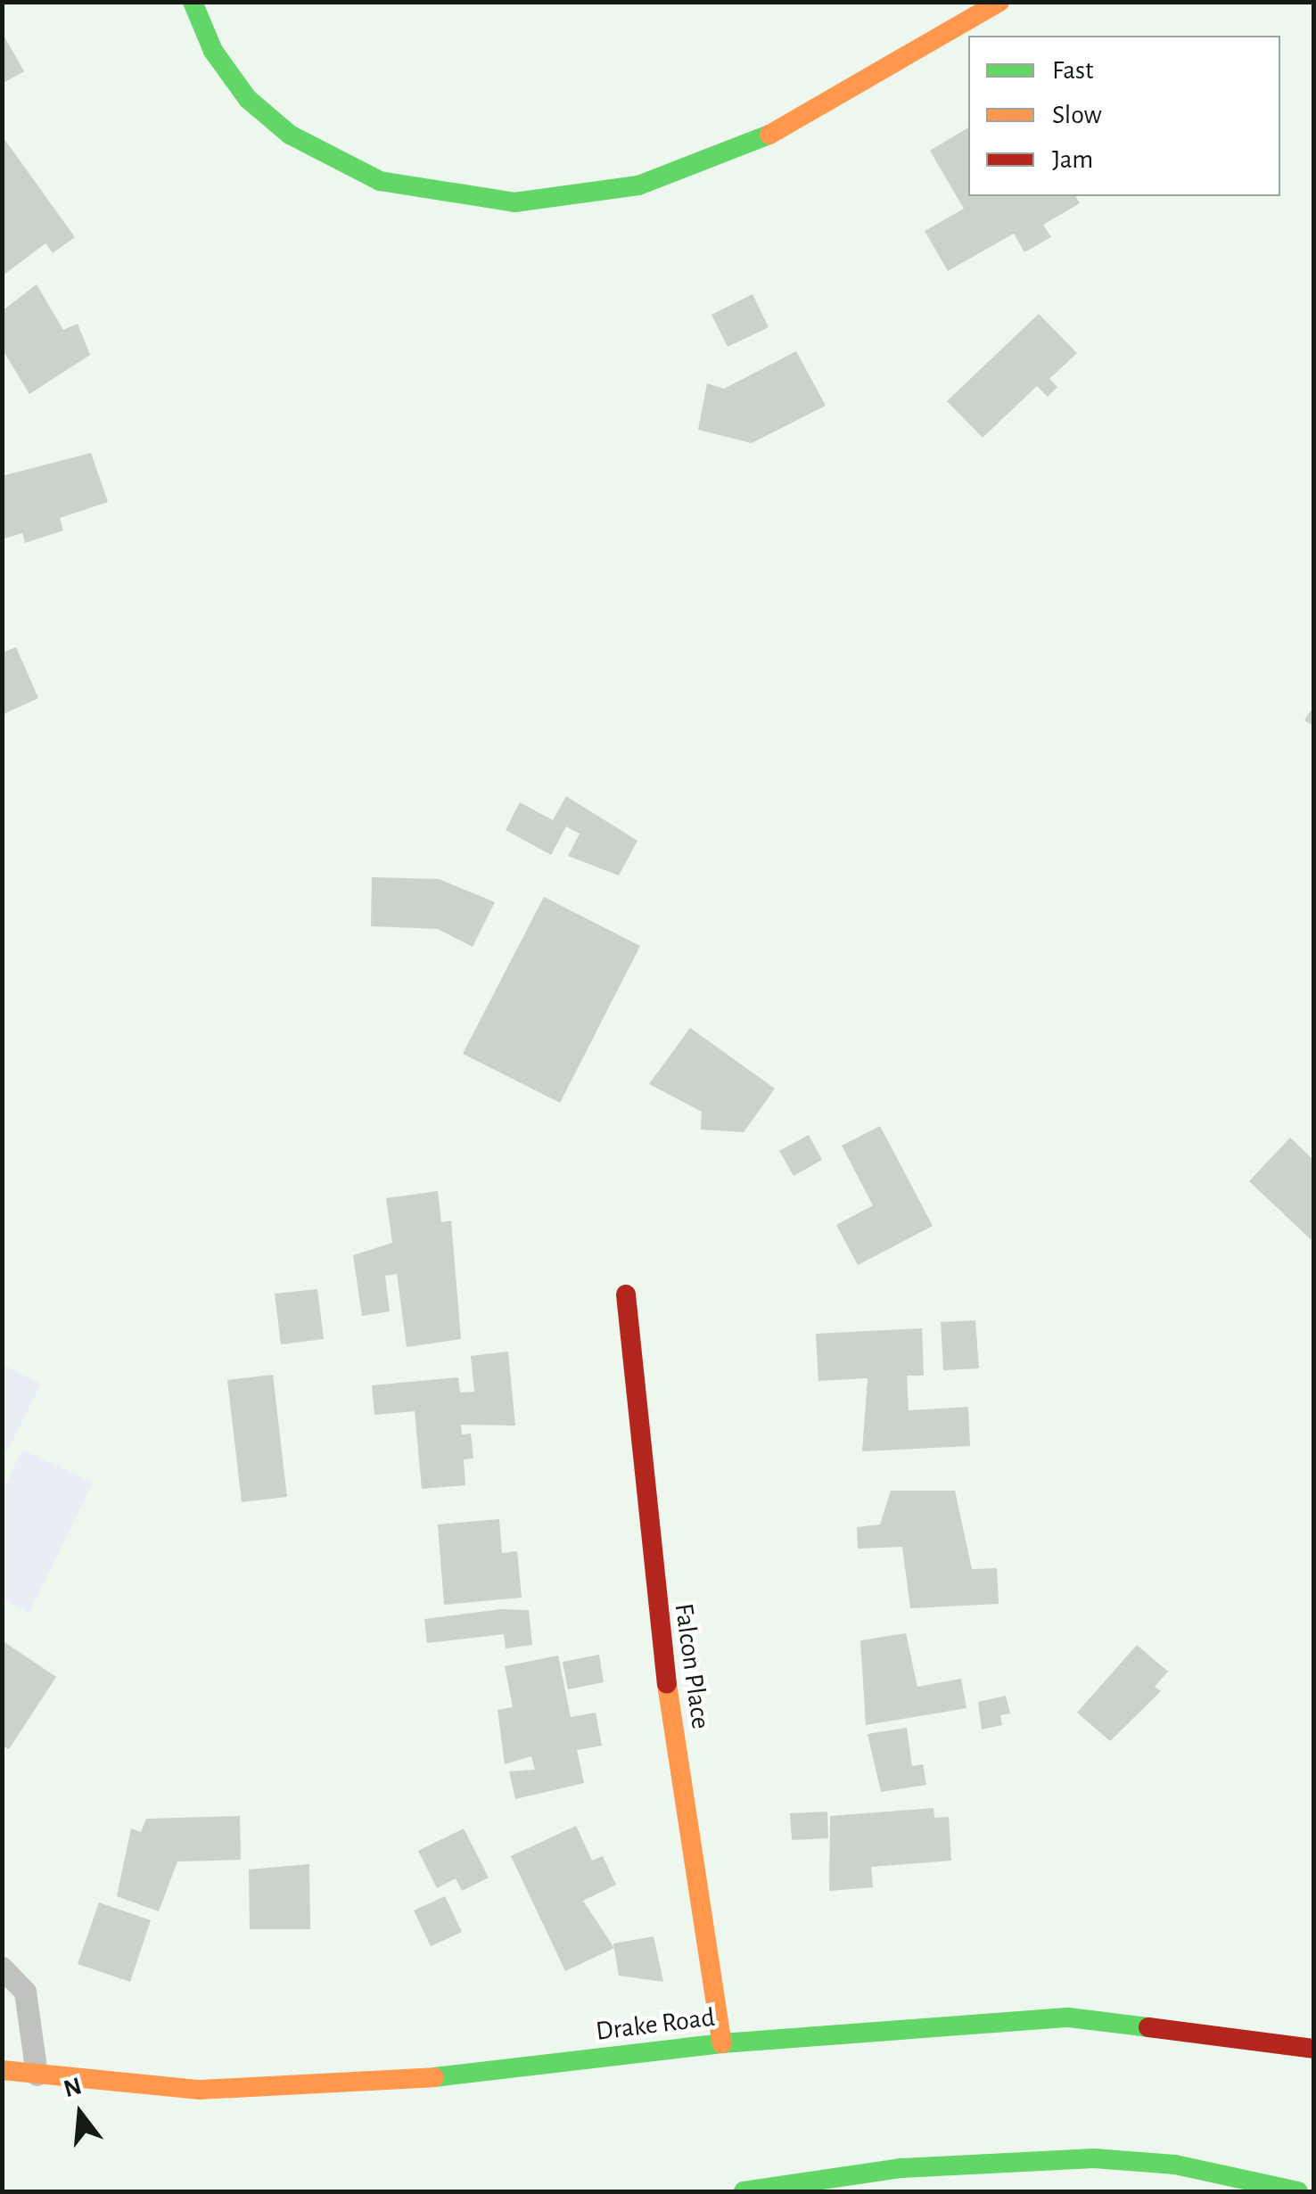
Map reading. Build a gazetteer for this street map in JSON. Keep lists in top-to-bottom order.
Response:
{
  "streets": {
    "main road": ["Falcon Place", "Drake Road"]
  },
  "crossings": [
    ["Falcon Place", "Drake Road"]
  ],
  "legend": ["Fast", "Slow", "Jam"],
  "north": "top"
}
